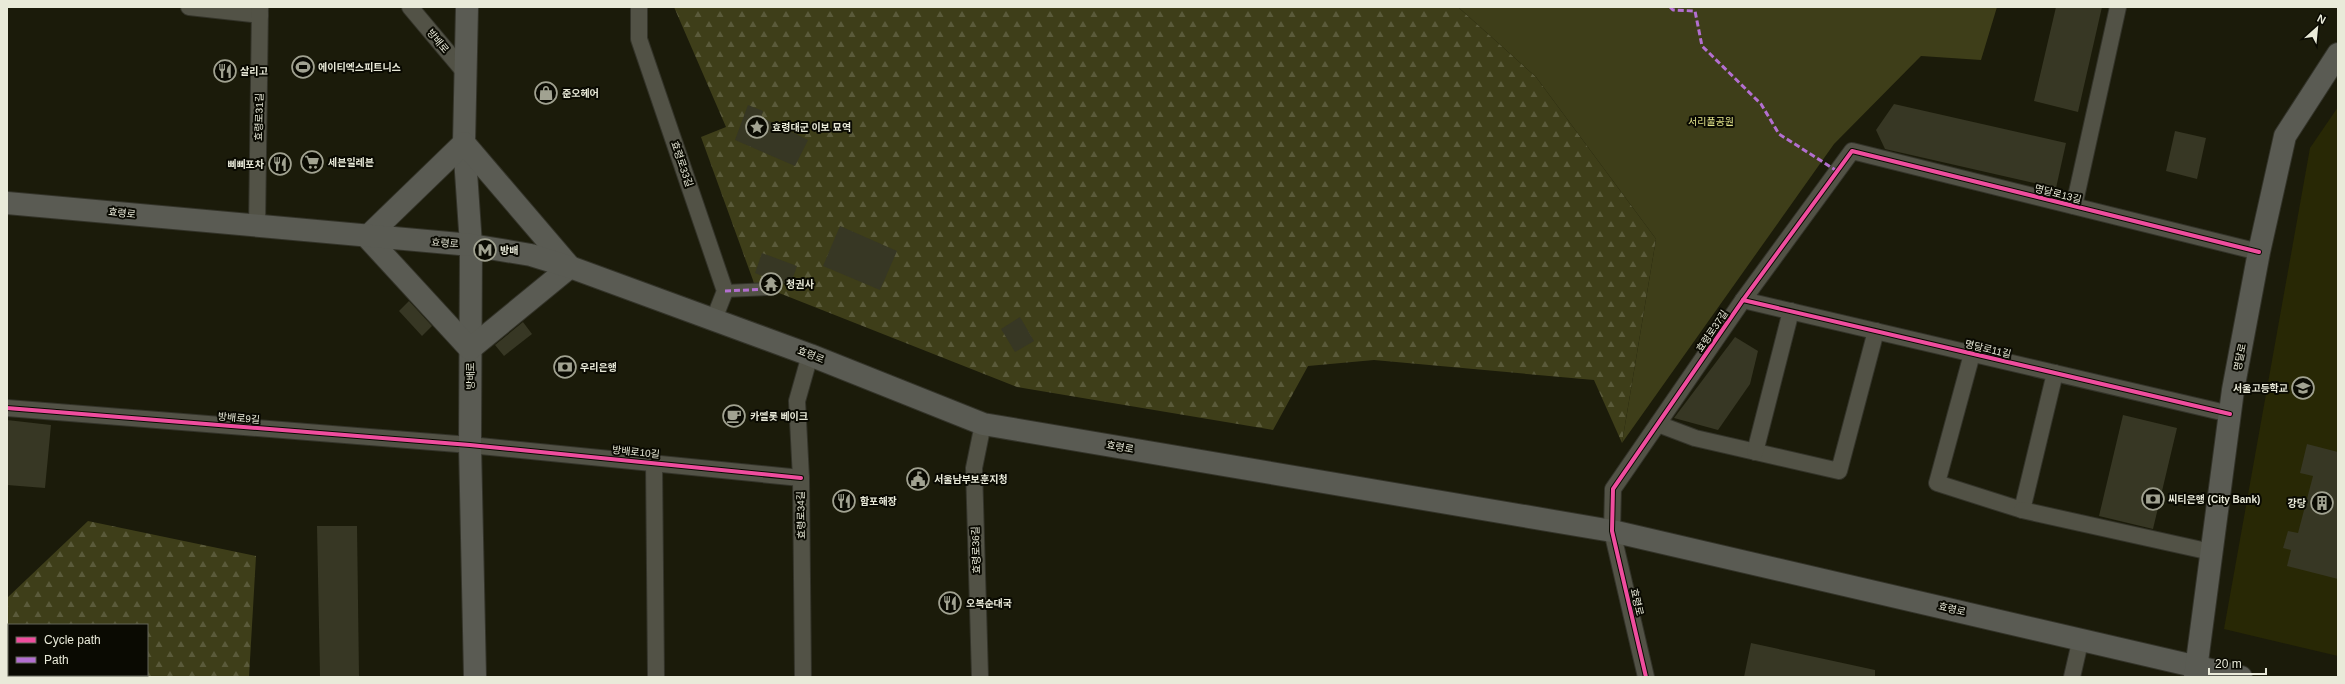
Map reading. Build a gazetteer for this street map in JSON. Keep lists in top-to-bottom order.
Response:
{
  "streets": {
    "main road": ["방배로", "효령로", "명달로"],
    "street": [
      "효령로31길",
      "효령로33길",
      "명달로13길",
      "효령로37길",
      "명달로11길",
      "방배로9길",
      "방배로10길",
      "효령로34길",
      "효령로36길"
    ]
  },
  "crossings": [
    ["방배로", "효령로"],
    ["방배로", "방배로9길"],
    ["방배로", "방배로10길"],
    ["효령로31길", "효령로"],
    ["명달로13길", "효령로37길"],
    ["명달로13길", "명달로"],
    ["효령로", "효령로37길"],
    ["효령로", "명달로"],
    ["효령로", "효령로34길"],
    ["효령로", "효령로36길"],
    ["효령로37길", "명달로11길"],
    ["명달로11길", "명달로"],
    ["방배로9길", "방배로10길"],
    ["방배로10길", "효령로34길"]
  ],
  "parks": ["서리풀공원"],
  "places": {
    "sports": ["에이티엑스피트니스"],
    "restaurant": [
      "살리고",
      "삐삐포차",
      "함포해장",
      "오복순대국"
    ],
    "shop": ["준오헤어"],
    "place": ["효령대군 이보 묘역"],
    "supermarket": ["세븐일레븐"],
    "metro station": ["방배"],
    "temple": ["청권사"],
    "bank": ["우리은행", "씨티은행 (City Bank)"],
    "school or university": ["서울고등학교"],
    "cafe": ["카멜롯 베이크"],
    "public building": ["서울남부보훈지청"],
    "building": ["강당"]
  },
  "legend": ["Cycle path", "Path"],
  "scale_bar": "20 m",
  "north": "top right"
}
